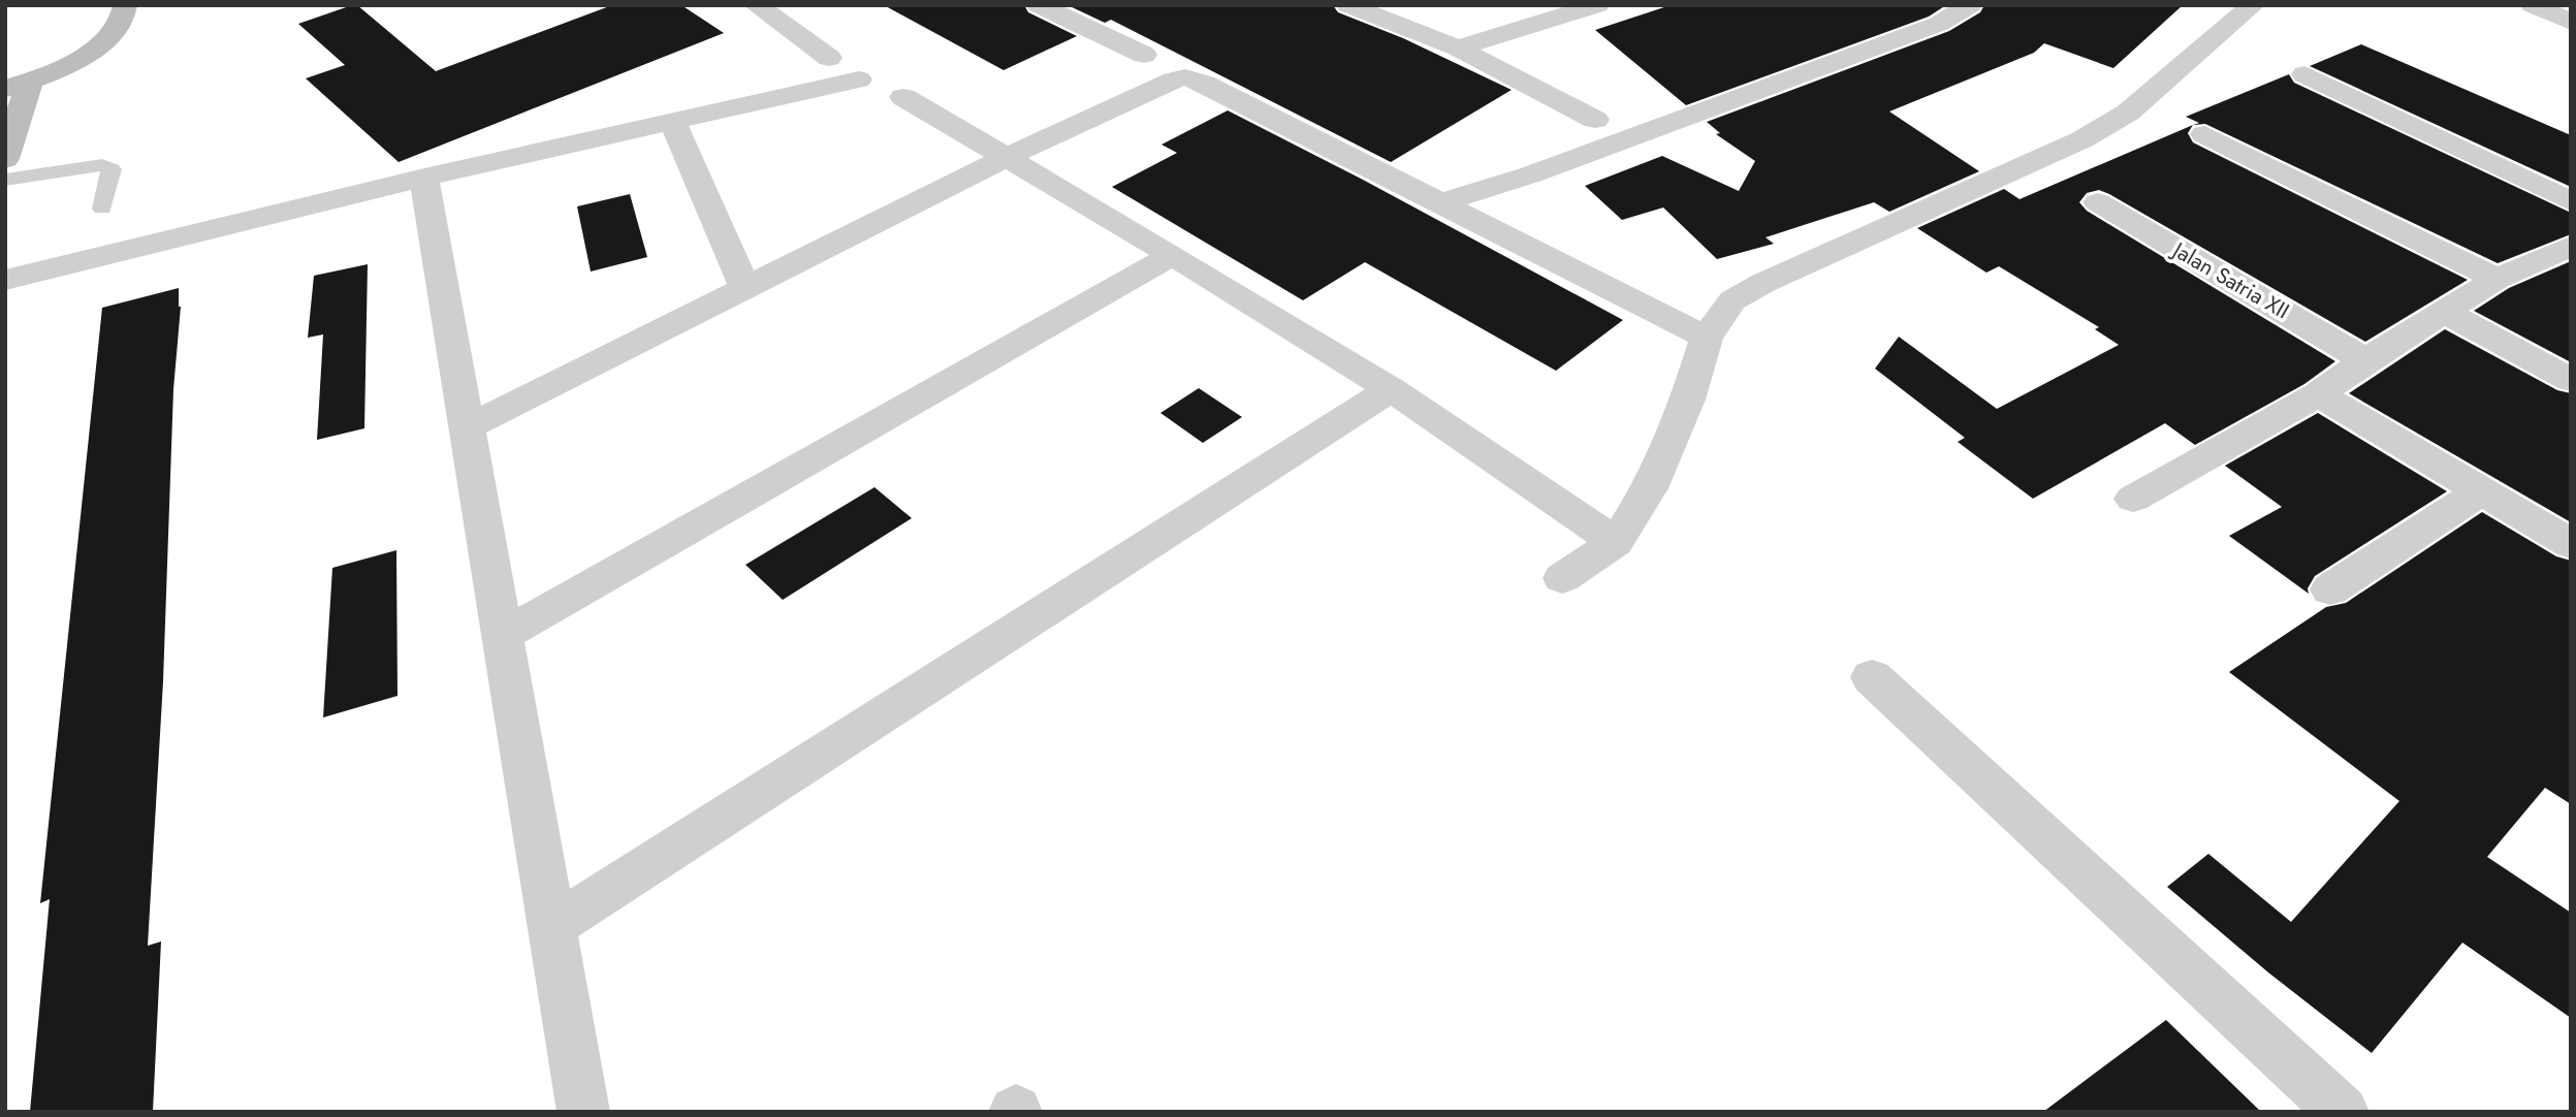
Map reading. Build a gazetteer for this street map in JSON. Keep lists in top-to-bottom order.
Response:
{
  "streets": {
    "street": ["Jalan Satria XII"]
  }
}
